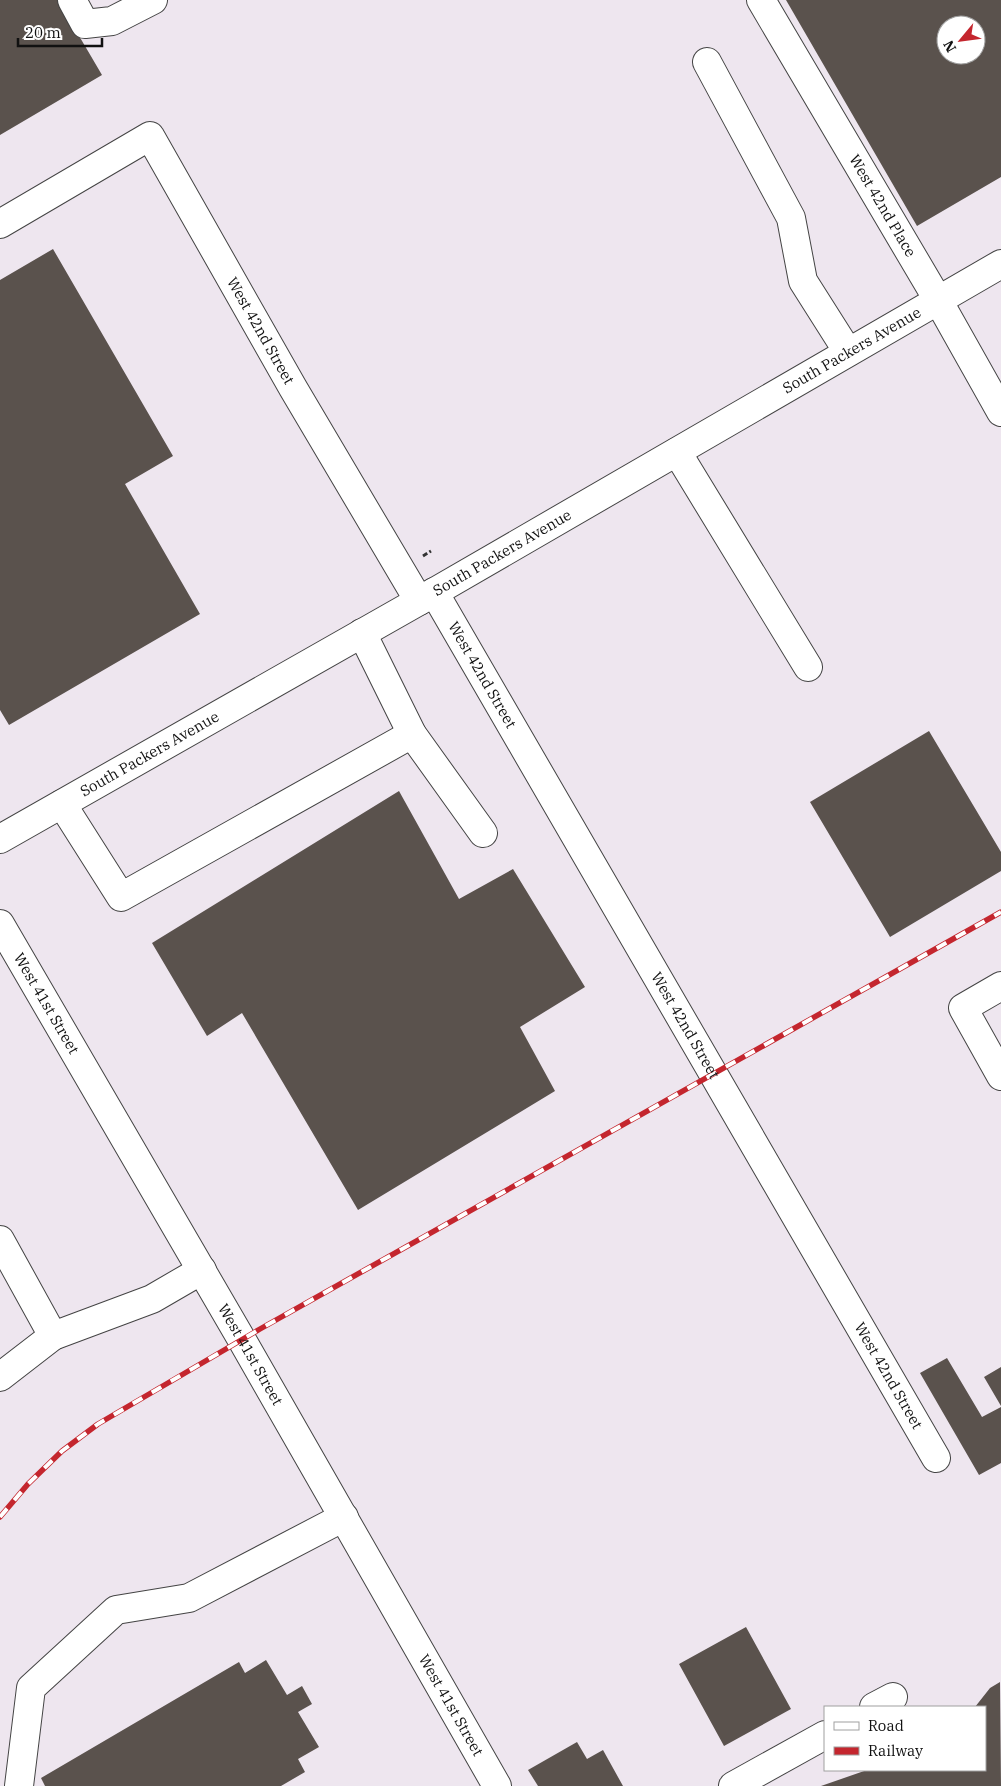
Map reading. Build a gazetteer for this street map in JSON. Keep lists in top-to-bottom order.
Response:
{
  "streets": {
    "street": [
      "West 42nd Place",
      "West 42nd Street",
      "South Packers Avenue",
      "West 41st Street"
    ]
  },
  "crossings": [
    ["West 42nd Place", "South Packers Avenue"],
    ["West 42nd Street", "South Packers Avenue"]
  ],
  "legend": ["Road", "Railway"],
  "scale_bar": "20 m",
  "north": "bottom left"
}
